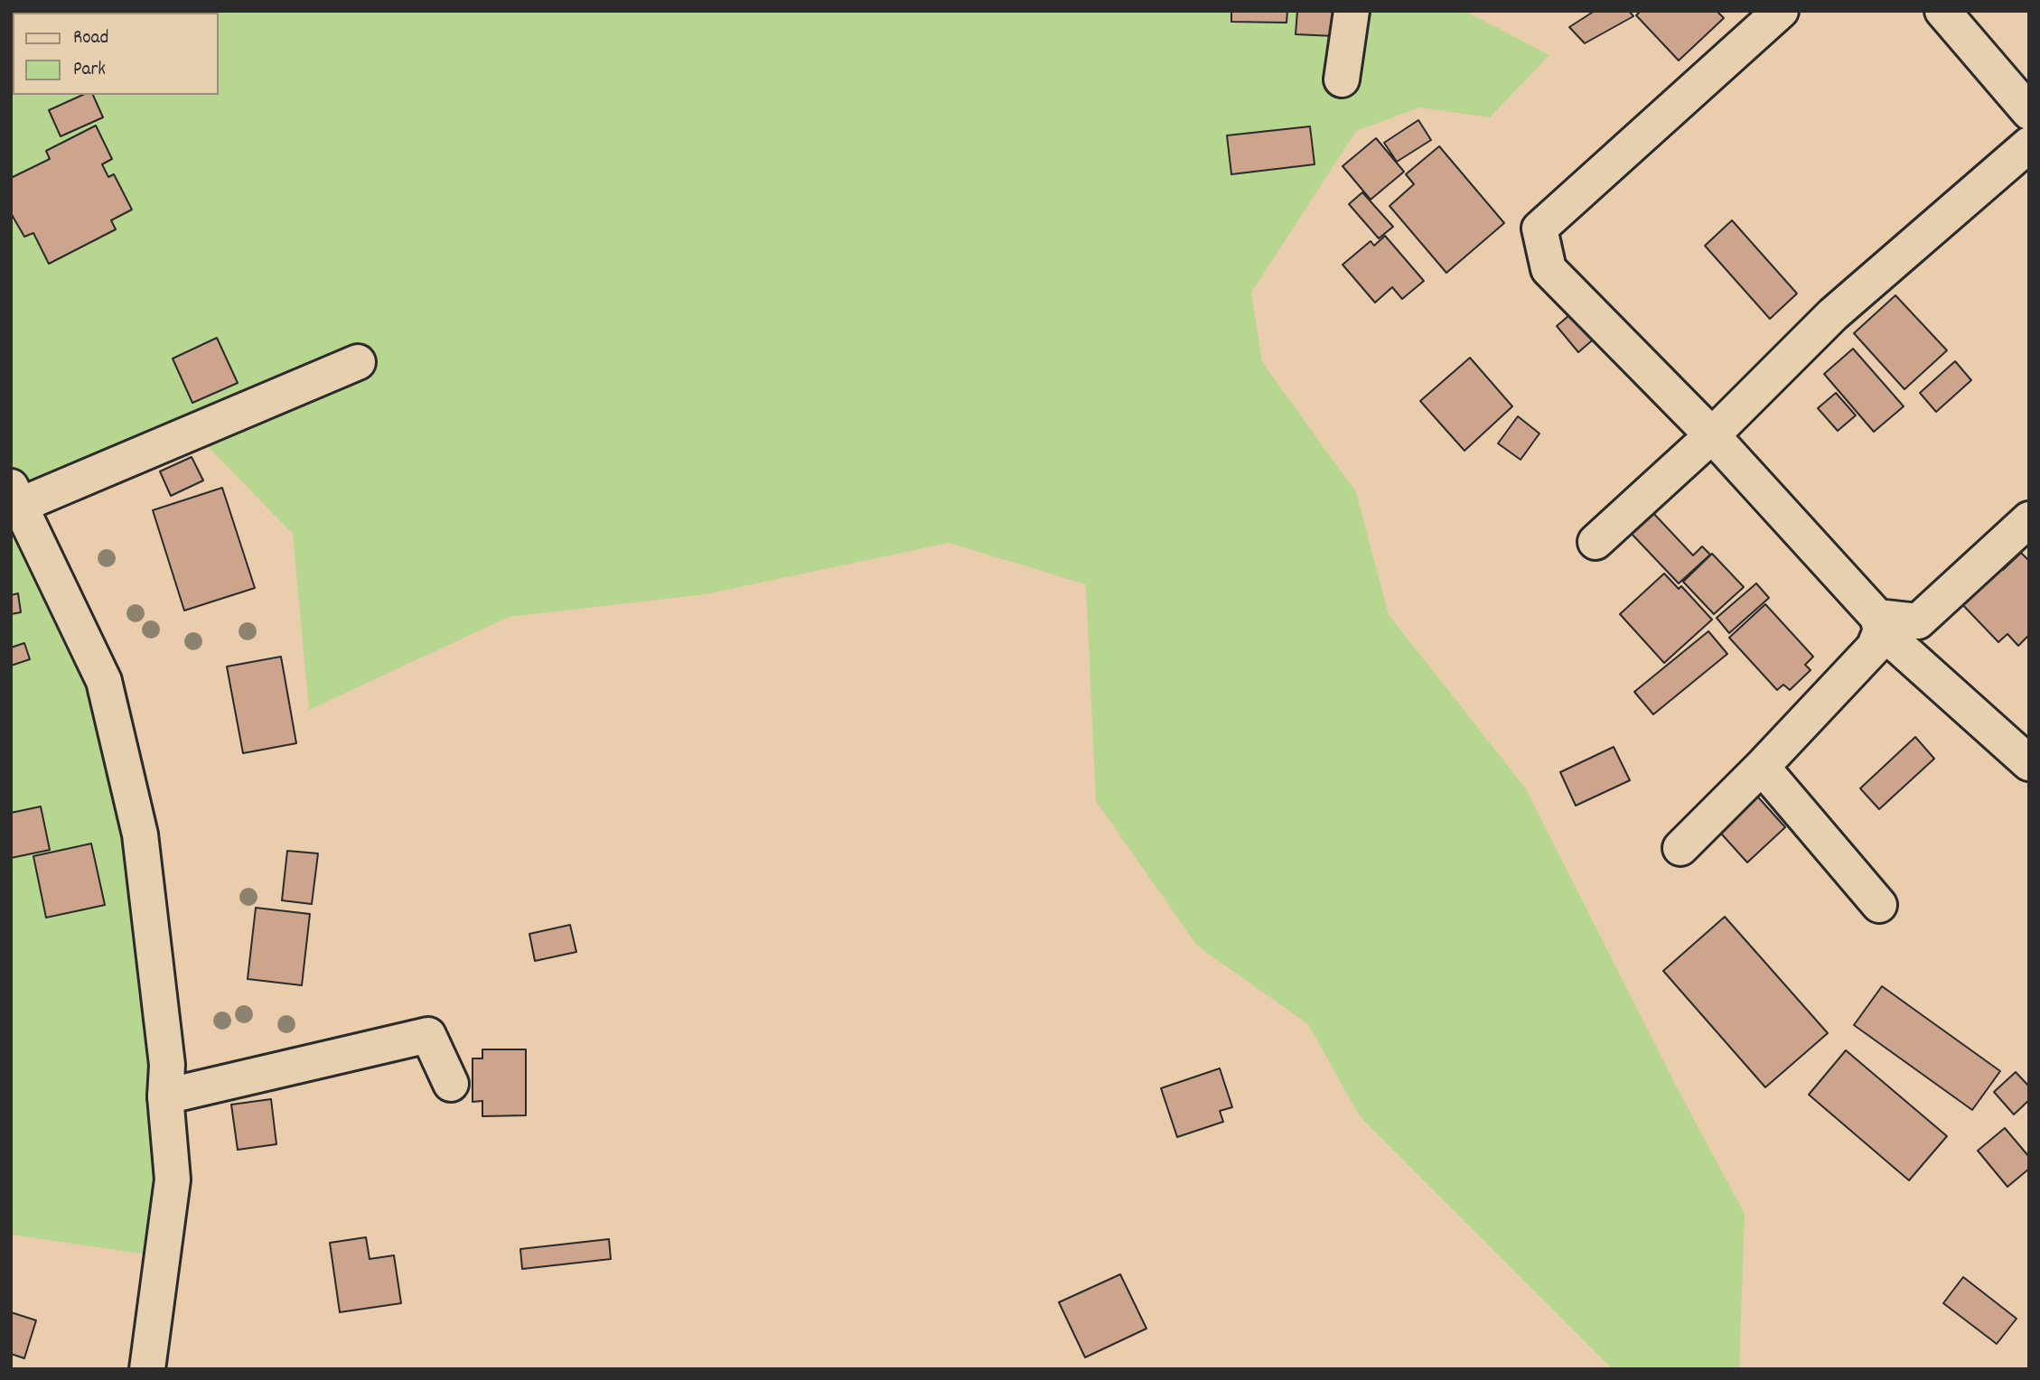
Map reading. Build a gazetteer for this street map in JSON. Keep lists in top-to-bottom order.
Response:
{
  "legend": ["Road", "Park"]
}
